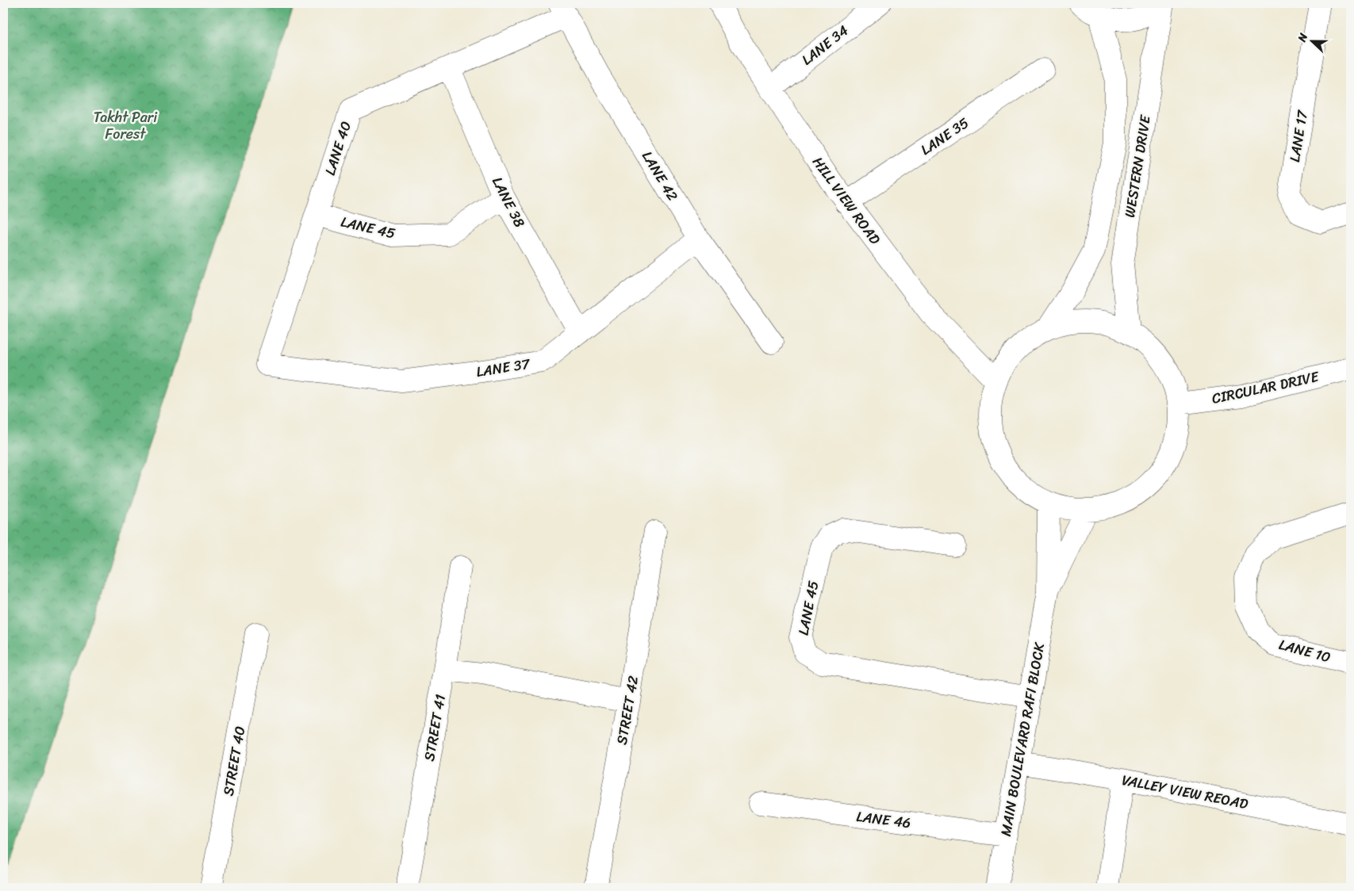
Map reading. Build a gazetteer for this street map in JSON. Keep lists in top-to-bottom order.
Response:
{
  "streets": {
    "street": [
      "LANE 34",
      "LANE 35",
      "LANE 17",
      "LANE 40",
      "WESTERN DRIVE",
      "LANE 42",
      "HILL VIEW ROAD",
      "LANE 38",
      "LANE 45",
      "LANE 37",
      "CIRCULAR DRIVE",
      "LANE 10",
      "STREET 42",
      "STREET 41",
      "MAIN BOULEVARD RAFI BLOCK",
      "STREET 40",
      "VALLEY VIEW REOAD",
      "LANE 46"
    ]
  },
  "crossings": [
    ["LANE 34", "HILL VIEW ROAD"],
    ["LANE 35", "HILL VIEW ROAD"],
    ["LANE 40", "LANE 42"],
    ["LANE 40", "LANE 38"],
    ["LANE 40", "LANE 45"],
    ["LANE 40", "LANE 37"],
    ["LANE 42", "LANE 37"],
    ["LANE 38", "LANE 45"],
    ["LANE 38", "LANE 37"],
    ["LANE 45", "MAIN BOULEVARD RAFI BLOCK"],
    ["MAIN BOULEVARD RAFI BLOCK", "VALLEY VIEW REOAD"],
    ["MAIN BOULEVARD RAFI BLOCK", "LANE 46"]
  ],
  "parks": ["Takht Pari Forest"],
  "north": "left"
}
